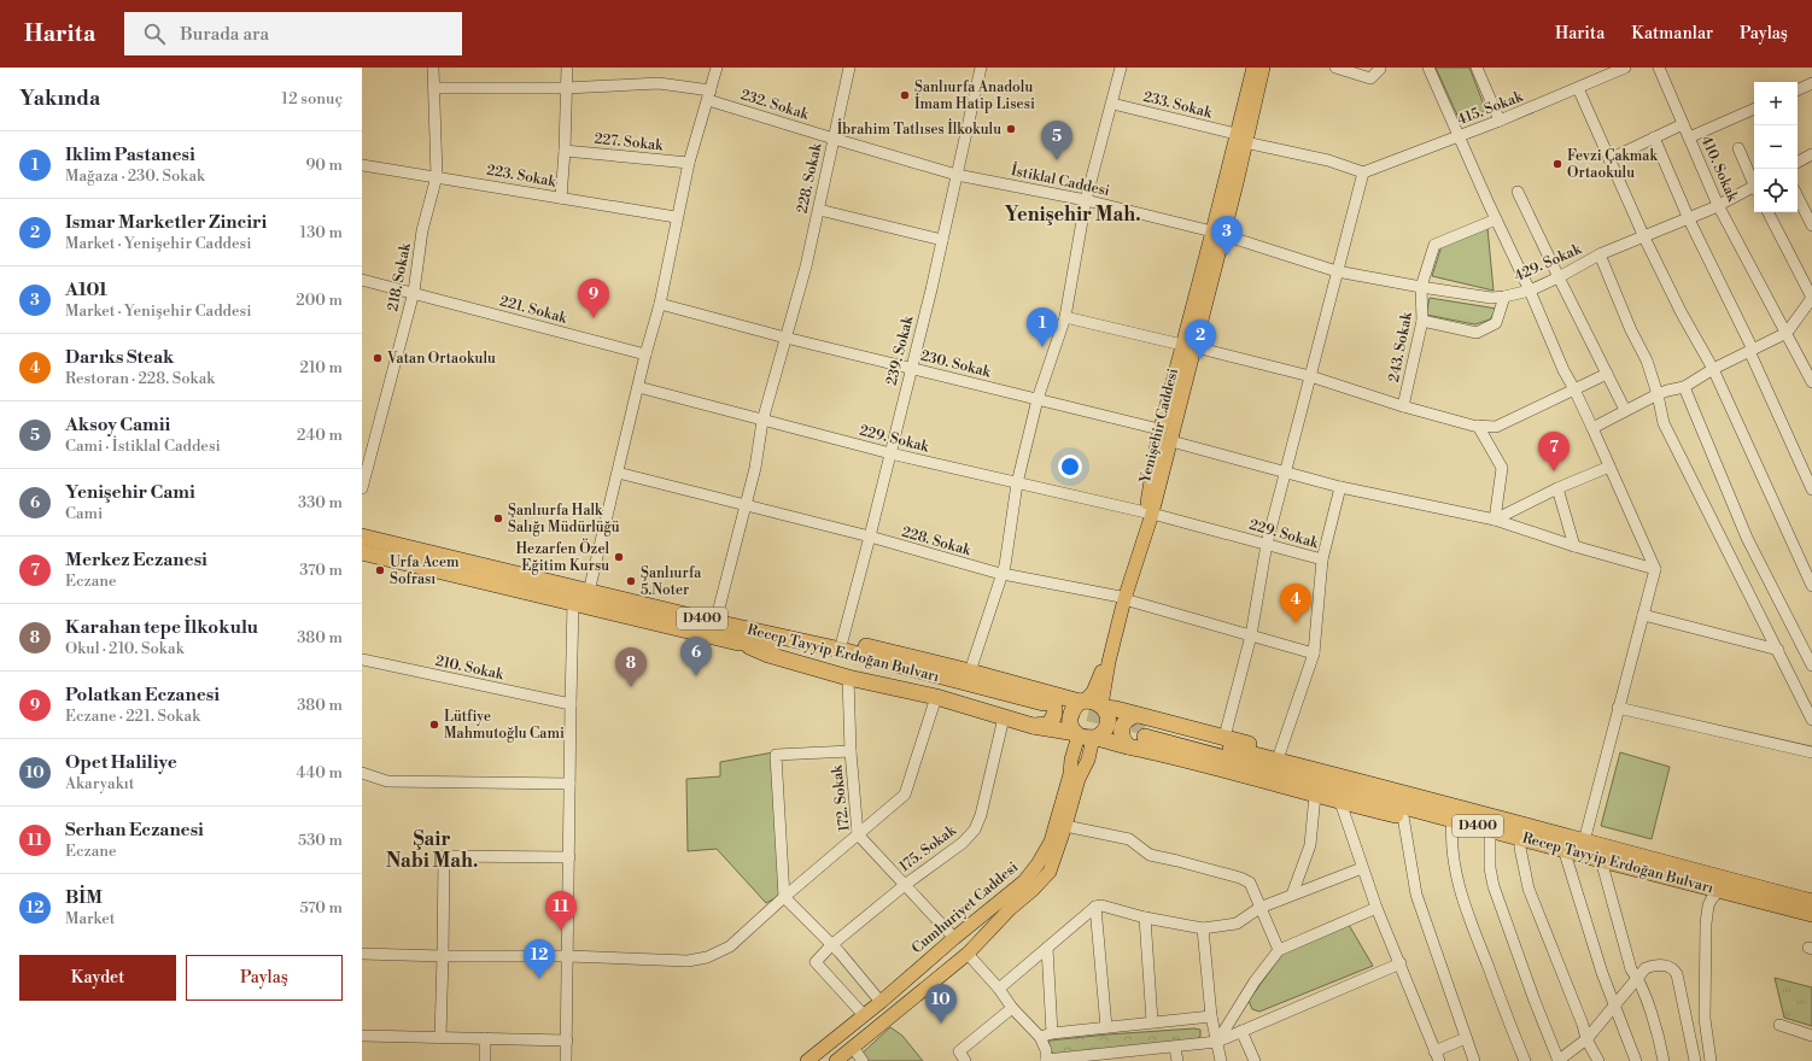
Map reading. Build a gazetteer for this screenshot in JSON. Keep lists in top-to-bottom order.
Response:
{
  "streets": {
    "highway": ["D400", "Recep Tayyip Erdoğan Bulvarı"],
    "main road": ["Yenişehir Caddesi", "Cumhuriyet Caddesi"],
    "street": [
      "232. Sokak",
      "233. Sokak",
      "415. Sokak",
      "227. Sokak",
      "410. Sokak",
      "223. Sokak",
      "228. Sokak",
      "İstiklal Caddesi",
      "429. Sokak",
      "218. Sokak",
      "221. Sokak",
      "243. Sokak",
      "239. Sokak",
      "230. Sokak",
      "229. Sokak",
      "210. Sokak",
      "172. Sokak",
      "175. Sokak"
    ]
  },
  "crossings": [
    ["232. Sokak", "228. Sokak"],
    ["232. Sokak", "İstiklal Caddesi"],
    ["232. Sokak", "218. Sokak"],
    ["233. Sokak", "415. Sokak"],
    ["233. Sokak", "Yenişehir Caddesi"],
    ["410. Sokak", "429. Sokak"],
    ["223. Sokak", "218. Sokak"],
    ["228. Sokak", "İstiklal Caddesi"],
    ["228. Sokak", "239. Sokak"],
    ["228. Sokak", "230. Sokak"],
    ["228. Sokak", "Yenişehir Caddesi"],
    ["228. Sokak", "229. Sokak"],
    ["228. Sokak", "Recep Tayyip Erdoğan Bulvarı"],
    ["İstiklal Caddesi", "429. Sokak"],
    ["İstiklal Caddesi", "239. Sokak"],
    ["İstiklal Caddesi", "Yenişehir Caddesi"],
    ["429. Sokak", "243. Sokak"],
    ["218. Sokak", "221. Sokak"],
    ["239. Sokak", "230. Sokak"],
    ["239. Sokak", "229. Sokak"],
    ["230. Sokak", "Yenişehir Caddesi"],
    ["Yenişehir Caddesi", "229. Sokak"],
    ["Yenişehir Caddesi", "Cumhuriyet Caddesi"],
    ["172. Sokak", "175. Sokak"],
    ["172. Sokak", "Cumhuriyet Caddesi"],
    ["175. Sokak", "Cumhuriyet Caddesi"]
  ],
  "districts": ["Yenişehir Mah.", "Şair Nabi Mah."],
  "places": [
    "Şanlıurfa Anadolu İmam Hatip Lisesi",
    "İbrahim Tatlıses İlkokulu",
    "Fevzi Çakmak Ortaokulu",
    "Vatan Ortaokulu",
    "Şanlıurfa Halk Salığı Müdürlüğü",
    "Hezarfen Özel Eğitim Kursu",
    "Urfa Acem Sofrası",
    "Şanlıurfa 5.Noter",
    "Lütfiye Mahmutoğlu Cami"
  ],
  "page": {
    "header": "Harita",
    "search": "Burada ara",
    "nav": ["Harita", "Katmanlar", "Paylaş"],
    "heading": ["Yakında", "12 sonuç"],
    "map_buttons": ["+", "−"],
    "pins": [
      "5",
      "3",
      "9",
      "1",
      "2",
      "7",
      "4",
      "6",
      "8",
      "11",
      "12",
      "10"
    ],
    "list": [
      {
        "mark": "1",
        "name": "Iklim Pastanesi",
        "note": "Mağaza · 230. Sokak",
        "value": "90 m"
      },
      {
        "mark": "2",
        "name": "Ismar Marketler Zinciri",
        "note": "Market · Yenişehir Caddesi",
        "value": "130 m"
      },
      {
        "mark": "3",
        "name": "A101",
        "note": "Market · Yenişehir Caddesi",
        "value": "200 m"
      },
      {
        "mark": "4",
        "name": "Darıks Steak",
        "note": "Restoran · 228. Sokak",
        "value": "210 m"
      },
      {
        "mark": "5",
        "name": "Aksoy Camii",
        "note": "Cami · İstiklal Caddesi",
        "value": "240 m"
      },
      {
        "mark": "6",
        "name": "Yenişehir Cami",
        "note": "Cami",
        "value": "330 m"
      },
      {
        "mark": "7",
        "name": "Merkez Eczanesi",
        "note": "Eczane",
        "value": "370 m"
      },
      {
        "mark": "8",
        "name": "Karahan tepe İlkokulu",
        "note": "Okul · 210. Sokak",
        "value": "380 m"
      },
      {
        "mark": "9",
        "name": "Polatkan Eczanesi",
        "note": "Eczane · 221. Sokak",
        "value": "380 m"
      },
      {
        "mark": "10",
        "name": "Opet Haliliye",
        "note": "Akaryakıt",
        "value": "440 m"
      },
      {
        "mark": "11",
        "name": "Serhan Eczanesi",
        "note": "Eczane",
        "value": "530 m"
      },
      {
        "mark": "12",
        "name": "BİM",
        "note": "Market",
        "value": "570 m"
      }
    ],
    "buttons": ["Kaydet", "Paylaş"]
  }
}
